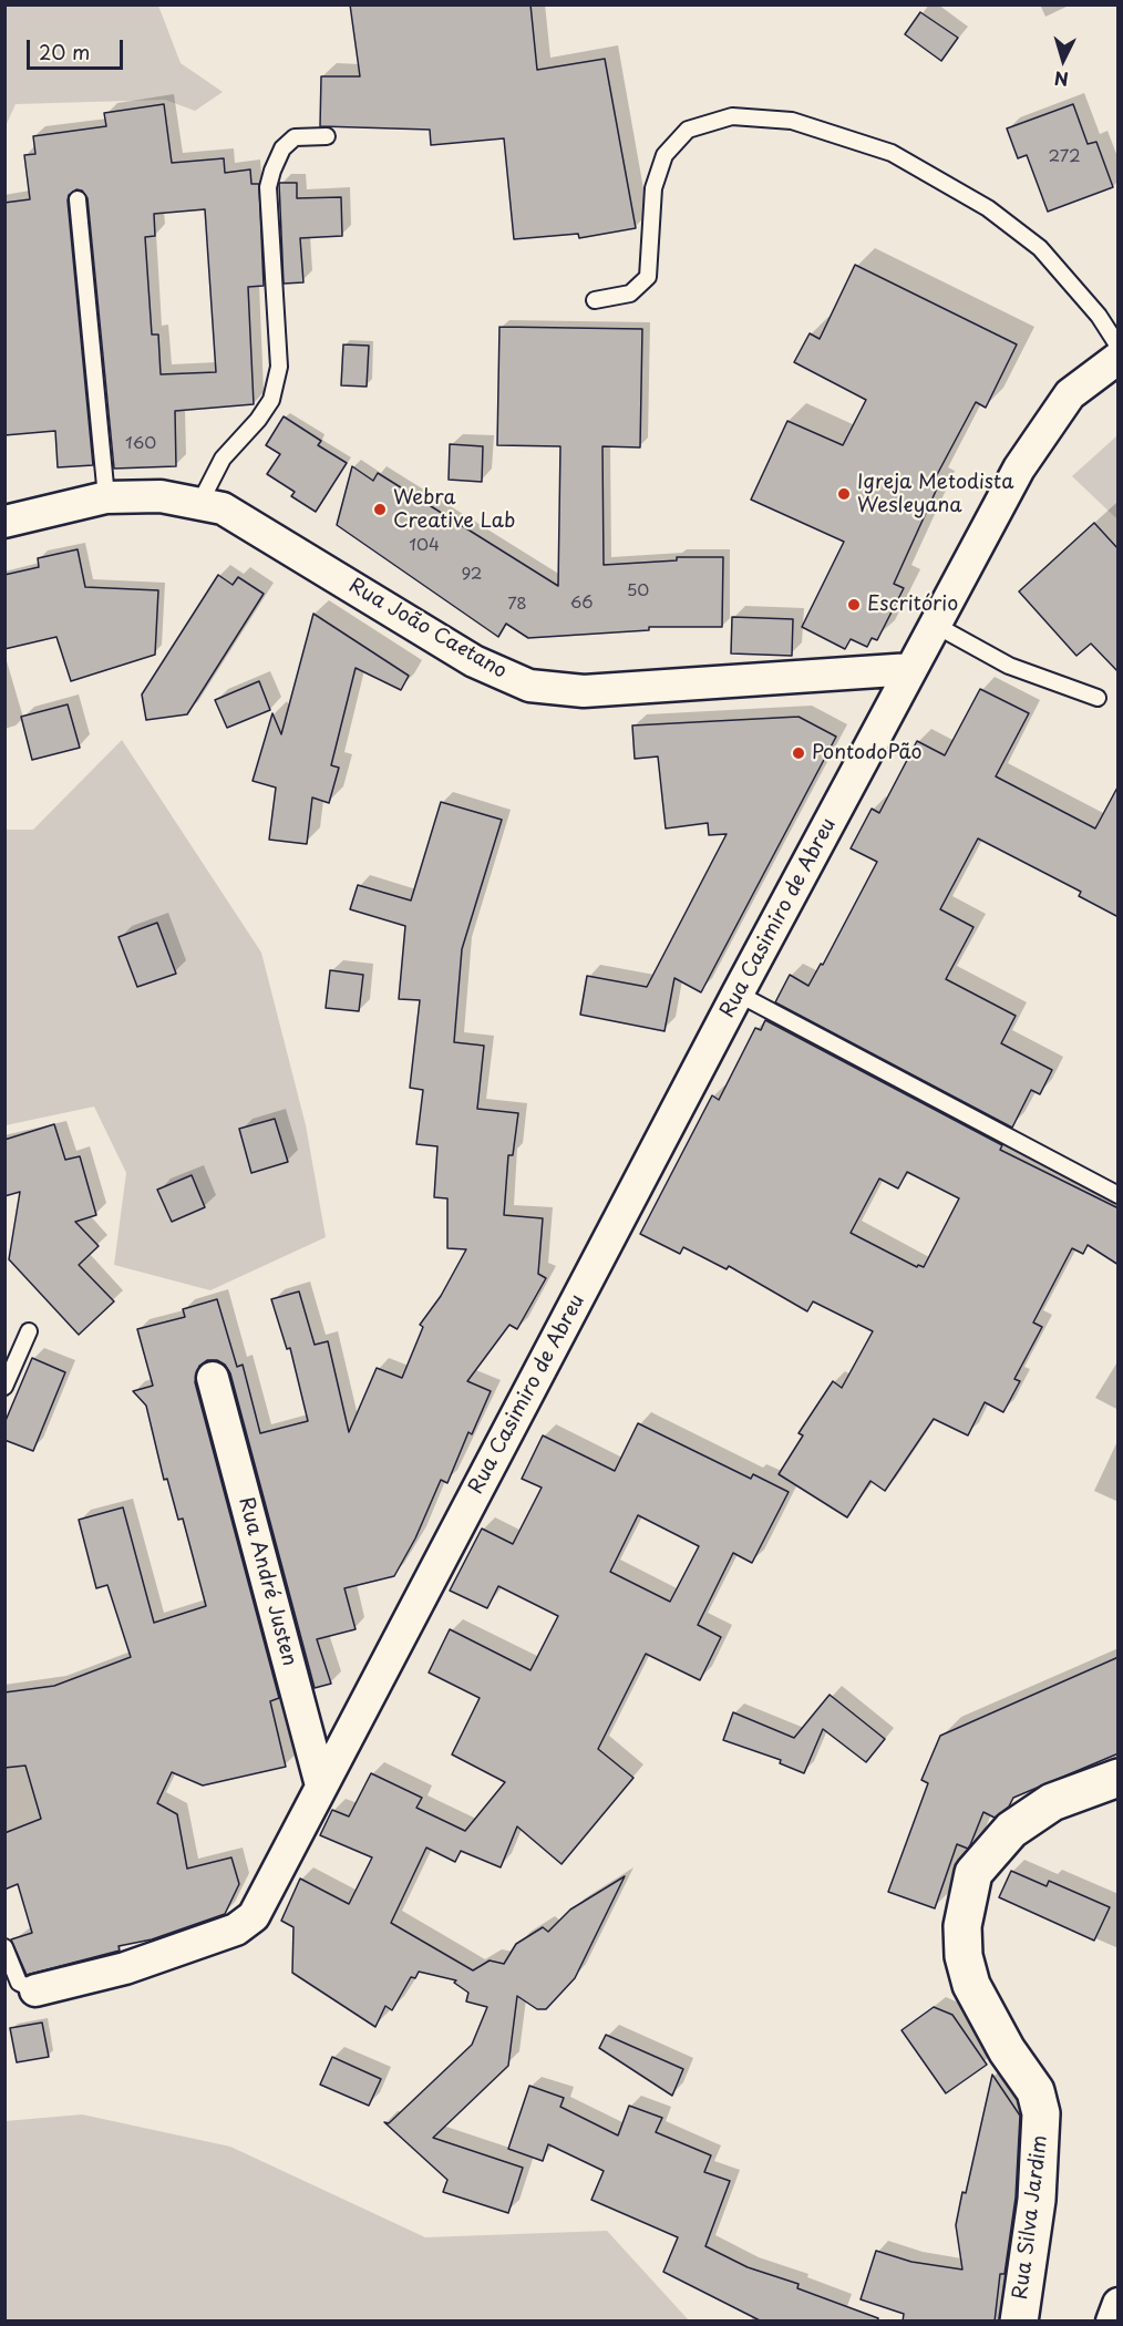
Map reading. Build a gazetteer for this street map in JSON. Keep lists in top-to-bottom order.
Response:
{
  "streets": {
    "street": [
      "Rua João Caetano",
      "Rua Casimiro de Abreu",
      "Rua André Justen",
      "Rua Silva Jardim"
    ]
  },
  "crossings": [
    ["Rua João Caetano", "Rua Casimiro de Abreu"],
    ["Rua Casimiro de Abreu", "Rua André Justen"]
  ],
  "places": [
    "Igreja Metodista Wesleyana",
    "Webra Creative Lab",
    "Escritório",
    "PontodoPão"
  ],
  "house_numbers": [
    "272",
    "160",
    "104",
    "92",
    "50",
    "66",
    "78"
  ],
  "scale_bar": "20 m",
  "north": "bottom"
}
